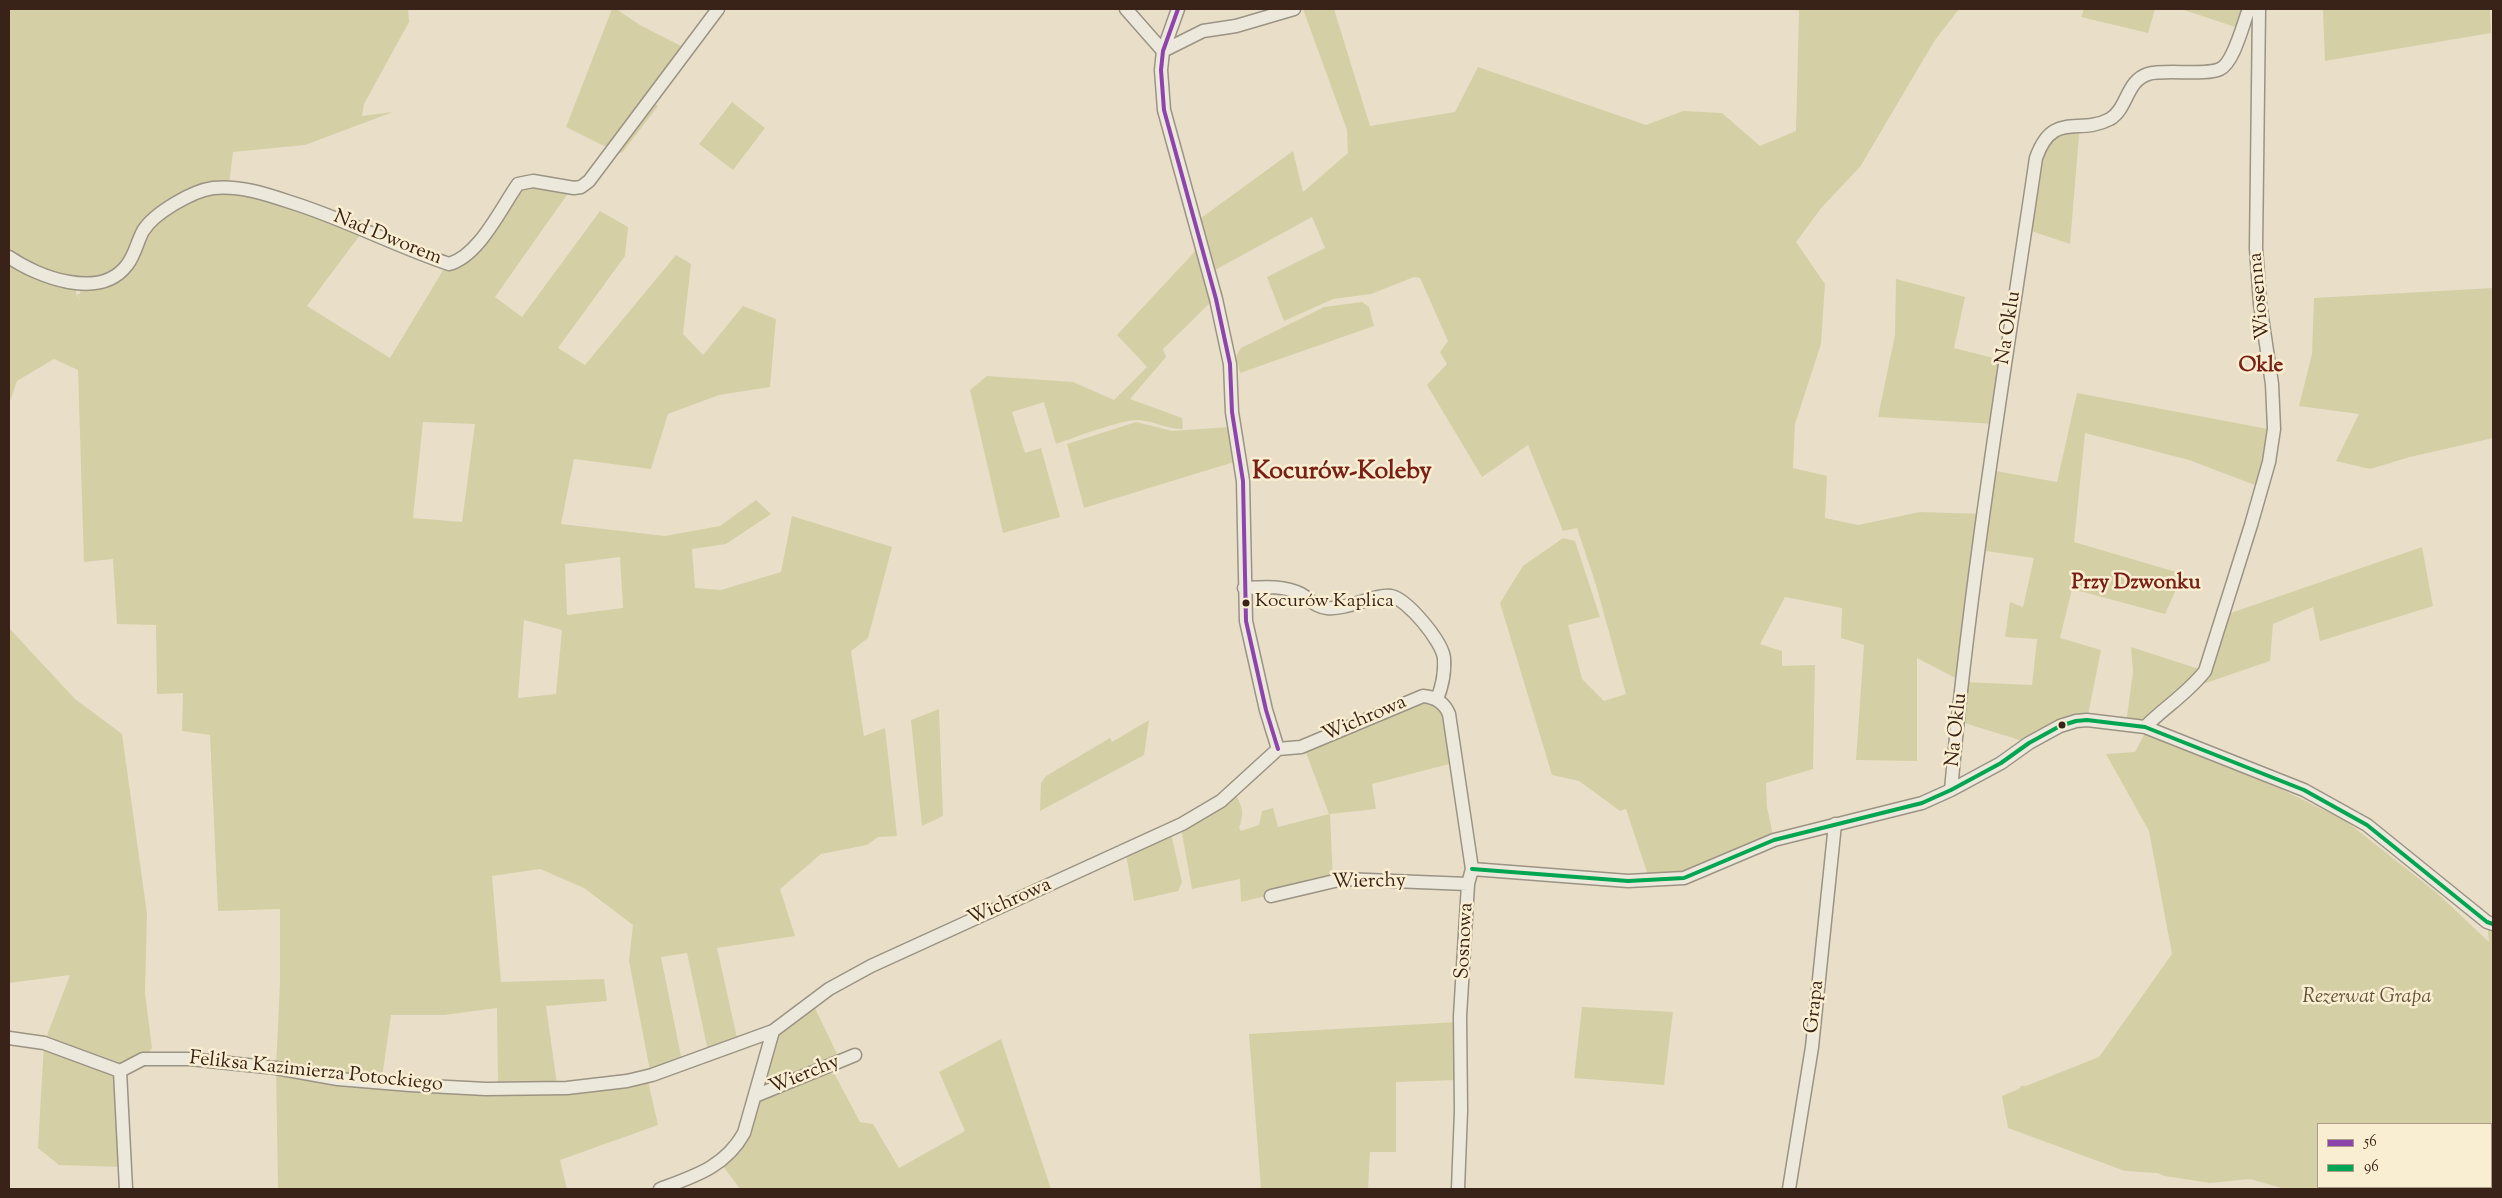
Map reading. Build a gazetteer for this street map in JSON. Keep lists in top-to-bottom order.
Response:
{
  "streets": {
    "street": [
      "Nad Dworem",
      "Wiosenna",
      "Na Oklu",
      "Wichrowa",
      "Wierchy",
      "Sosnowa",
      "Grapa",
      "Feliksa Kazimierza Potockiego"
    ]
  },
  "crossings": [
    ["Wichrowa", "Sosnowa"],
    ["Wichrowa", "Feliksa Kazimierza Potockiego"],
    ["Wierchy", "Sosnowa"]
  ],
  "districts": ["Okle", "Kocurów-Koleby", "Przy Dzwonku"],
  "parks": ["Rezerwat Grapa"],
  "places": ["Kocurów Kaplica"],
  "lines": ["transit line 56", "transit line 96"],
  "legend": ["56", "96"]
}
